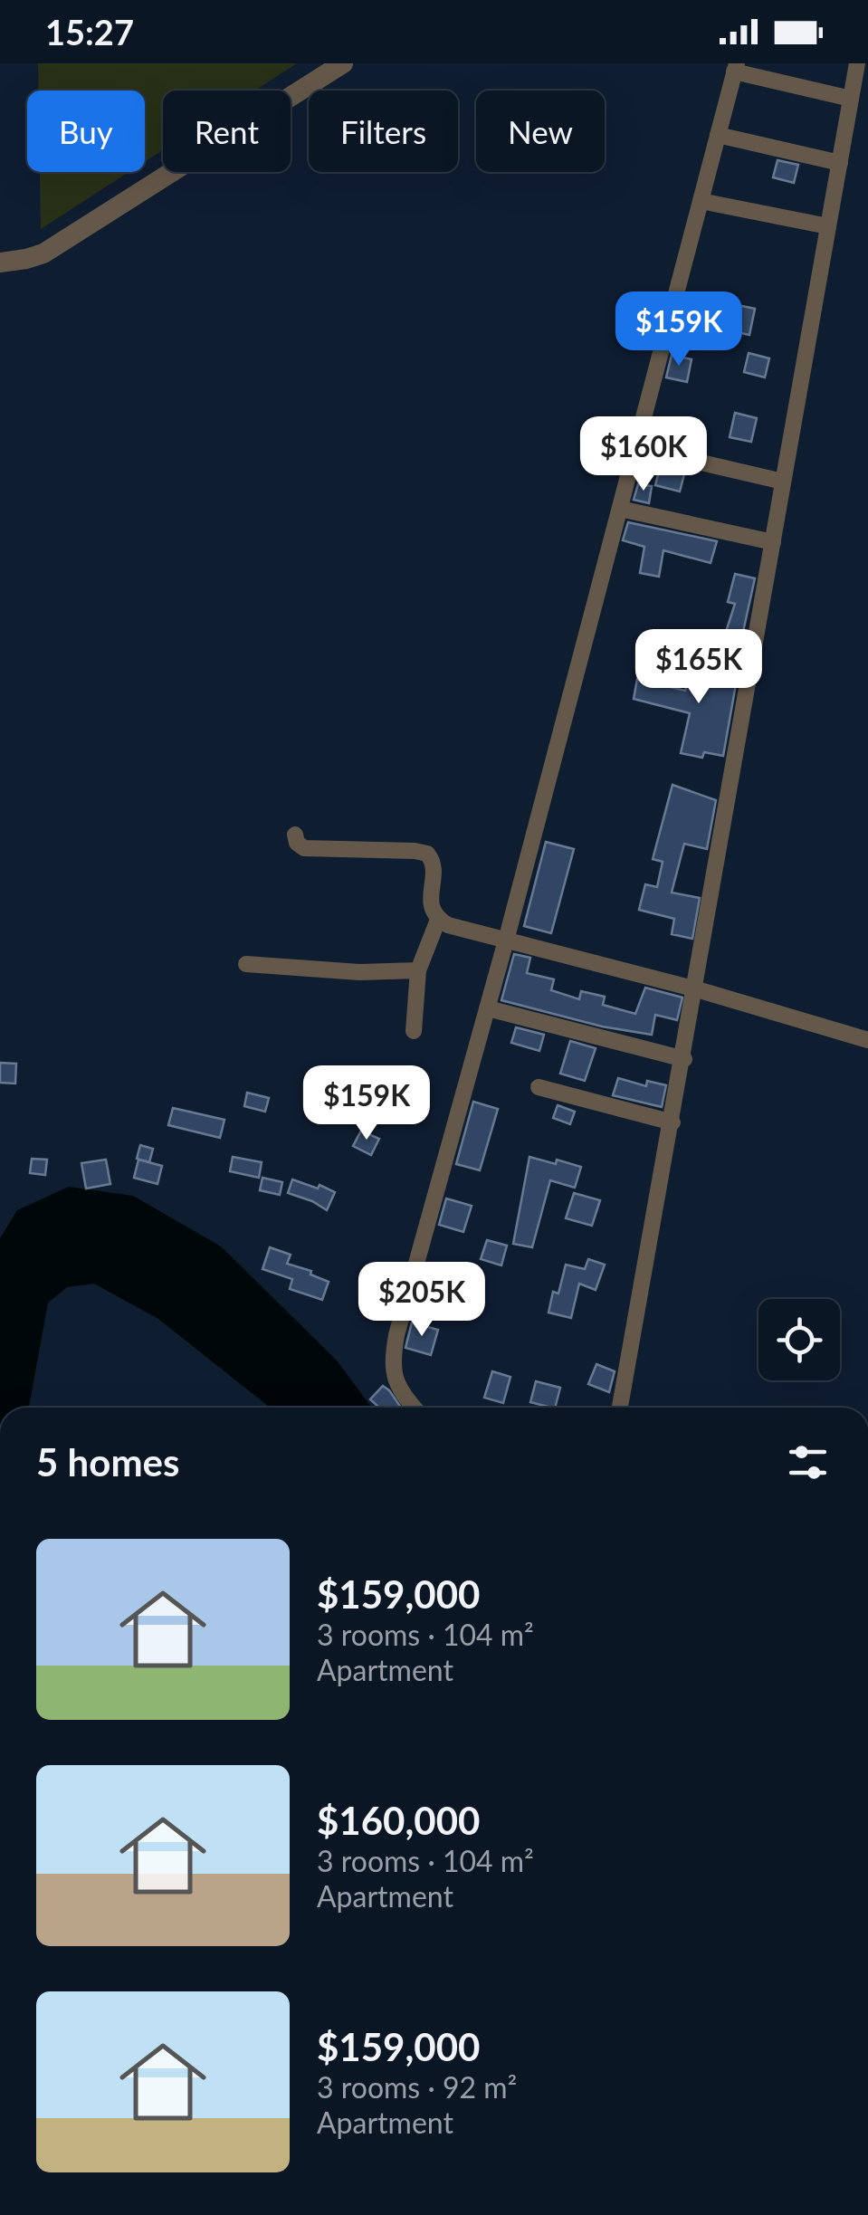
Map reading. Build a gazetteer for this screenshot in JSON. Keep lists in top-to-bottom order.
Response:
{
  "page": {
    "status": "15:27",
    "chip": [
      "Buy",
      "Rent",
      "Filters",
      "New"
    ],
    "price": [
      "$159K",
      "$160K",
      "$165K",
      "$159K",
      "$205K"
    ],
    "heading": "5 homes",
    "list": [
      {
        "name": "$159,000",
        "note": "3 rooms · 104 m² · Apartment"
      },
      {
        "name": "$160,000",
        "note": "3 rooms · 104 m² · Apartment"
      },
      {
        "name": "$159,000",
        "note": "3 rooms · 92 m² · Apartment"
      }
    ]
  }
}
